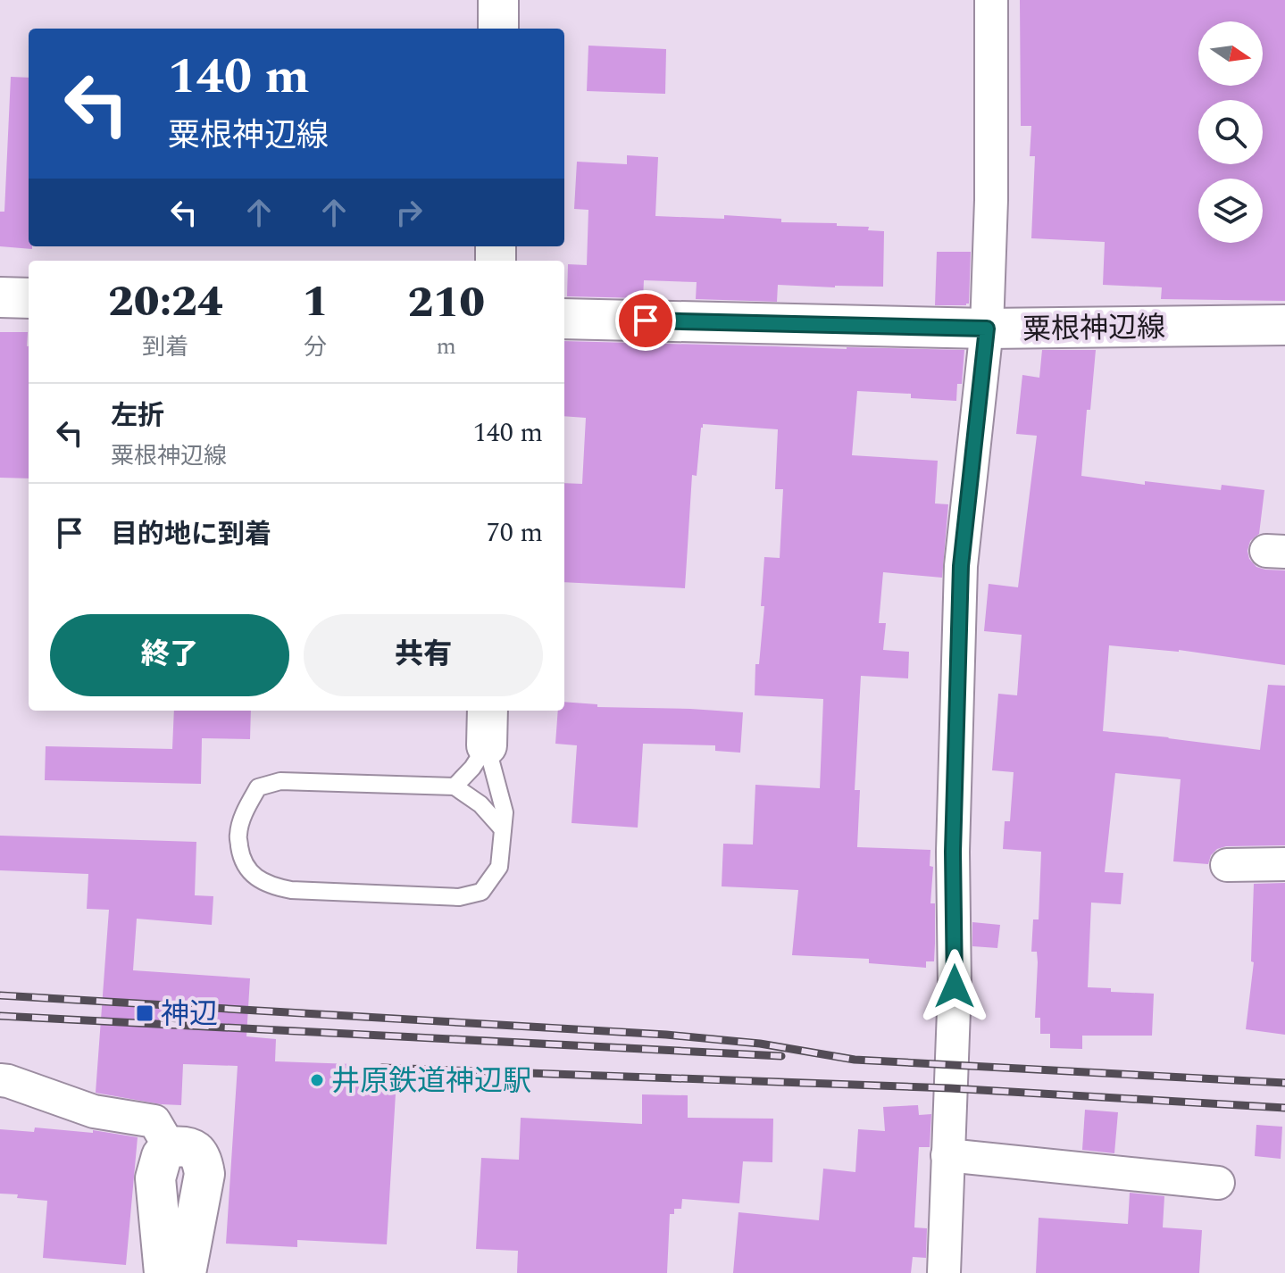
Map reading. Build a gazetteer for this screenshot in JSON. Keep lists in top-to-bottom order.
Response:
{
  "streets": {
    "main road": ["粟根神辺線"]
  },
  "places": {
    "transit": ["神辺"],
    "other": ["井原鉄道神辺駅"]
  },
  "north": "right",
  "page": {
    "turn": ["140 m", "粟根神辺線"],
    "eta": [
      "20:24",
      "到着",
      "1",
      "分",
      "210",
      "m"
    ],
    "list": [
      {
        "name": "左折",
        "note": "粟根神辺線",
        "value": "140 m"
      },
      {
        "name": "目的地に到着",
        "value": "70 m"
      }
    ],
    "buttons": ["終了", "共有"]
  }
}
